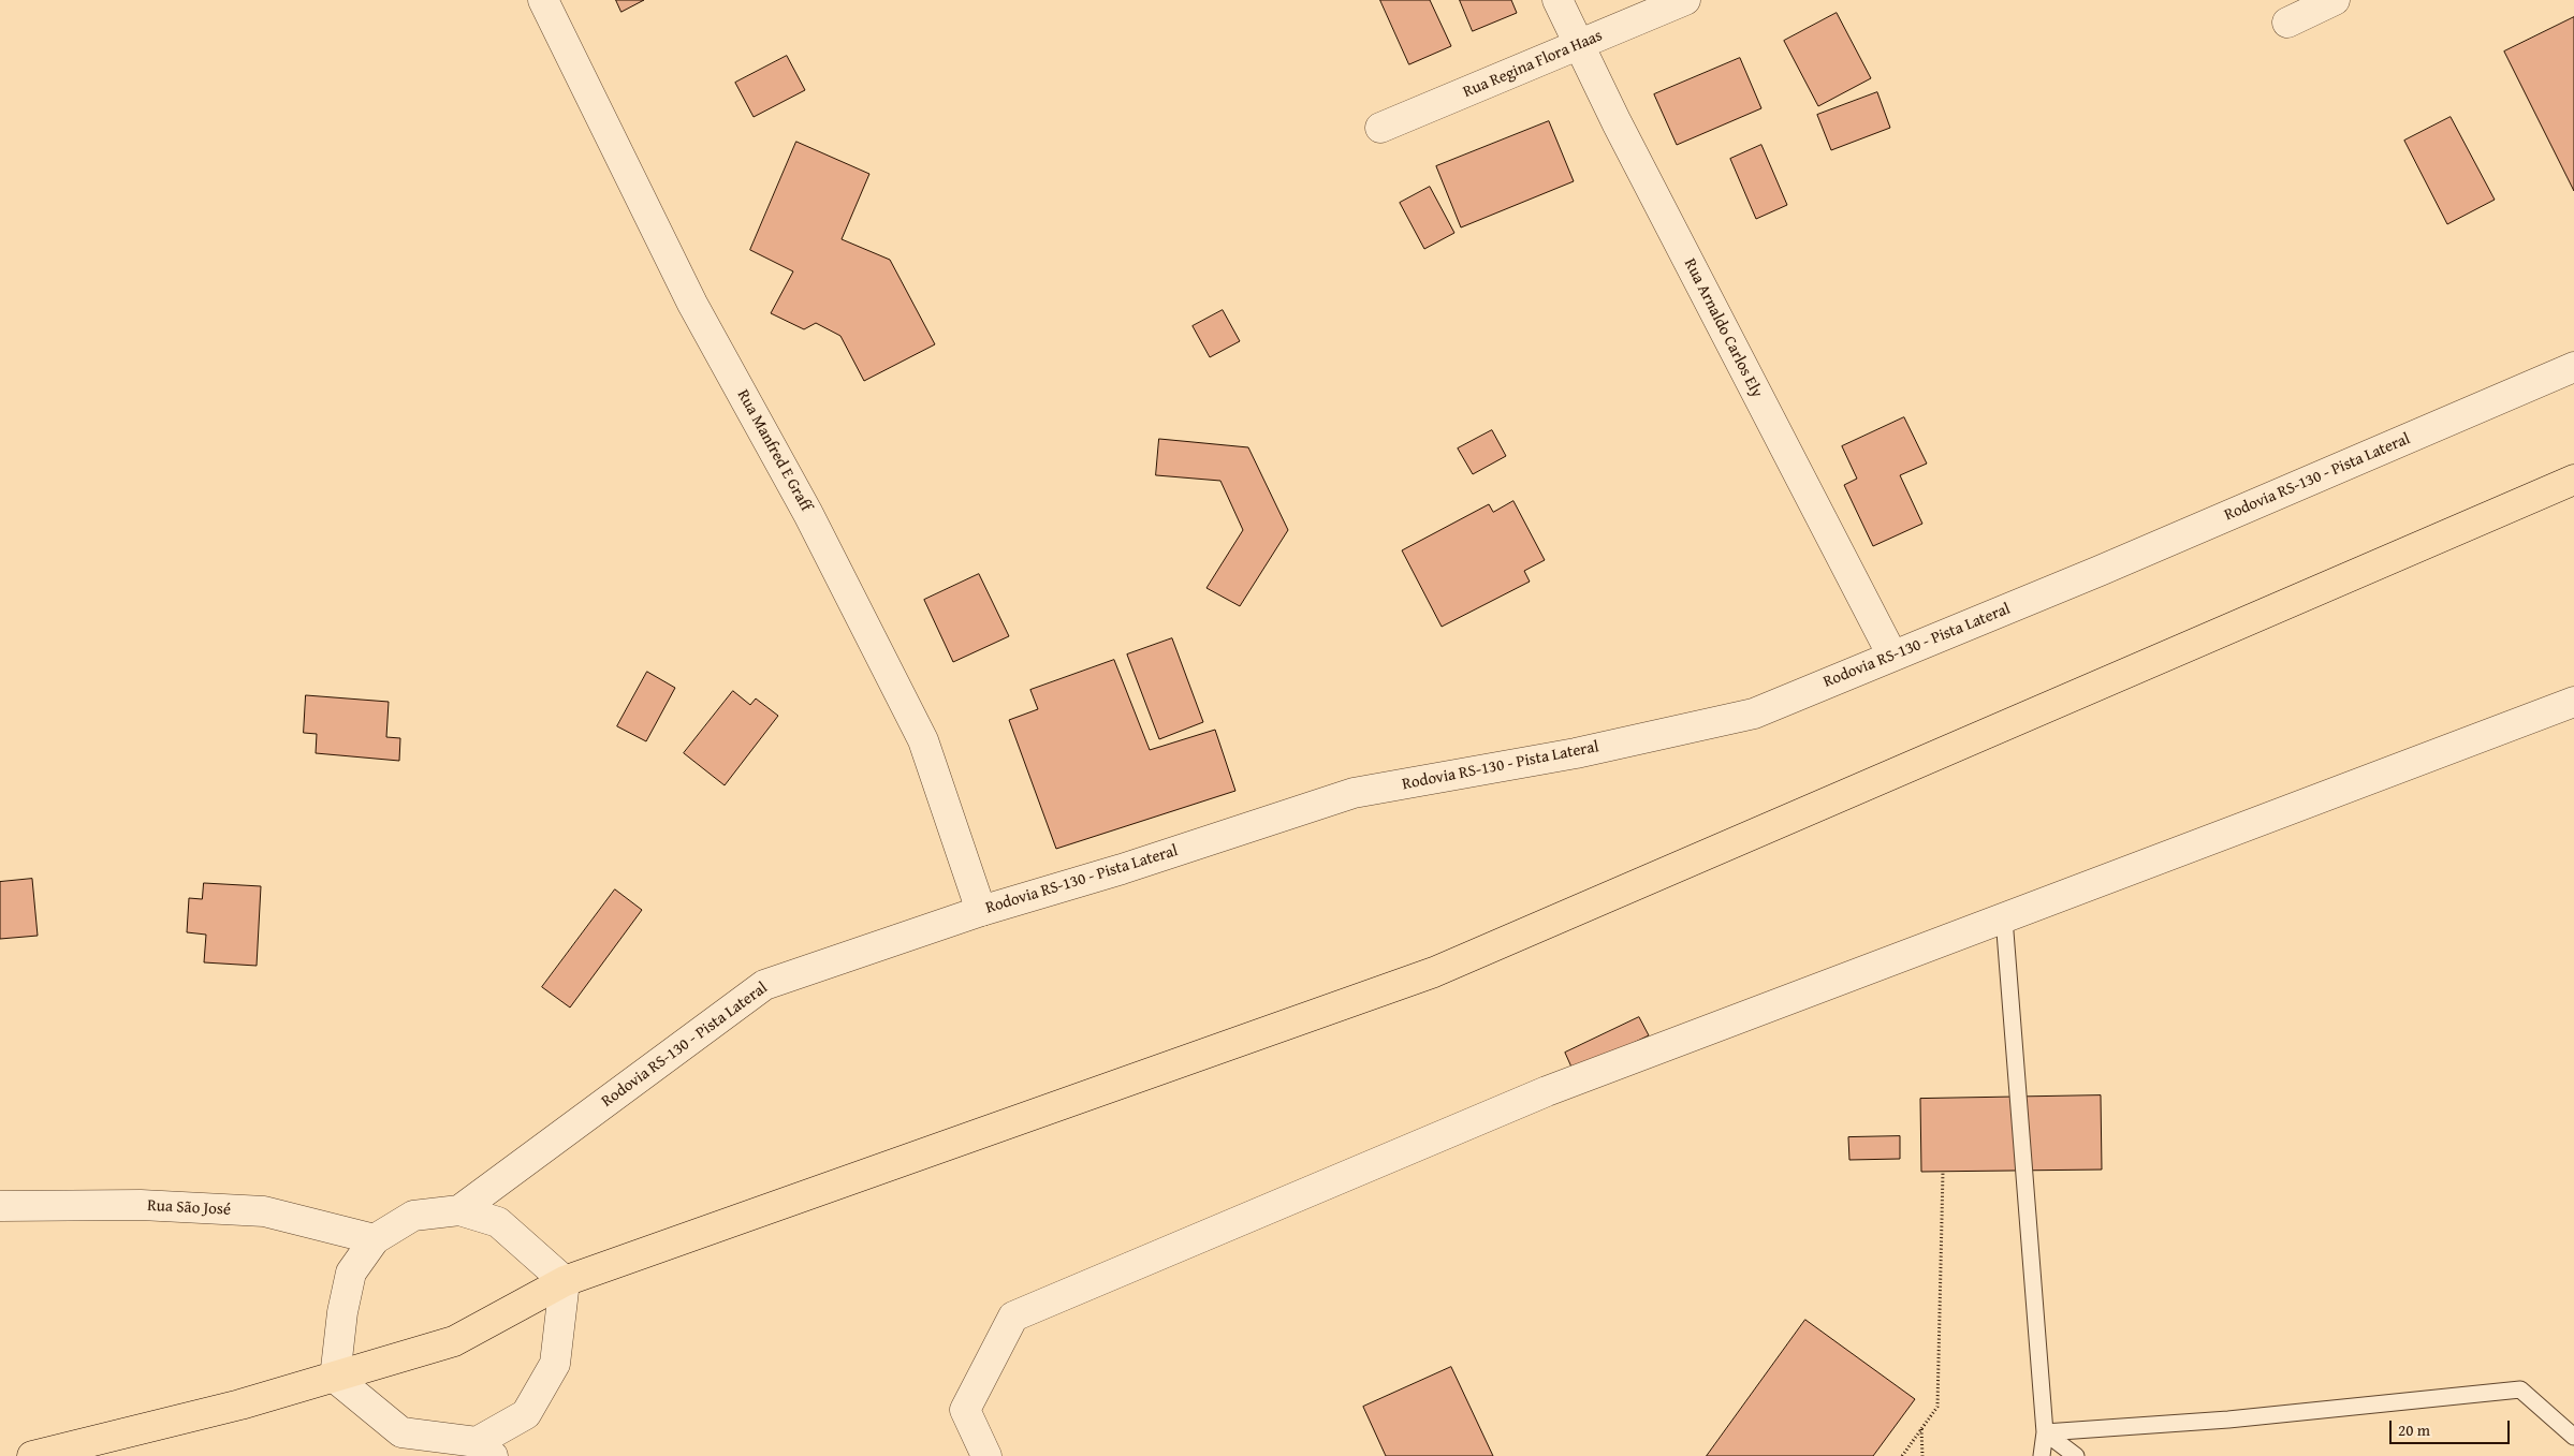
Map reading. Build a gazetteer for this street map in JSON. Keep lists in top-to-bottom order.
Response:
{
  "streets": {
    "street": [
      "Rua Regina Flora Haas",
      "Rua Arnaldo Carlos Ely",
      "Rua Manfred E Graff",
      "Rodovia RS-130 - Pista Lateral",
      "Rua São José"
    ]
  },
  "crossings": [
    ["Rua Regina Flora Haas", "Rua Arnaldo Carlos Ely"],
    ["Rua Arnaldo Carlos Ely", "Rodovia RS-130 - Pista Lateral"],
    ["Rua Manfred E Graff", "Rodovia RS-130 - Pista Lateral"]
  ],
  "scale_bar": "20 m"
}
